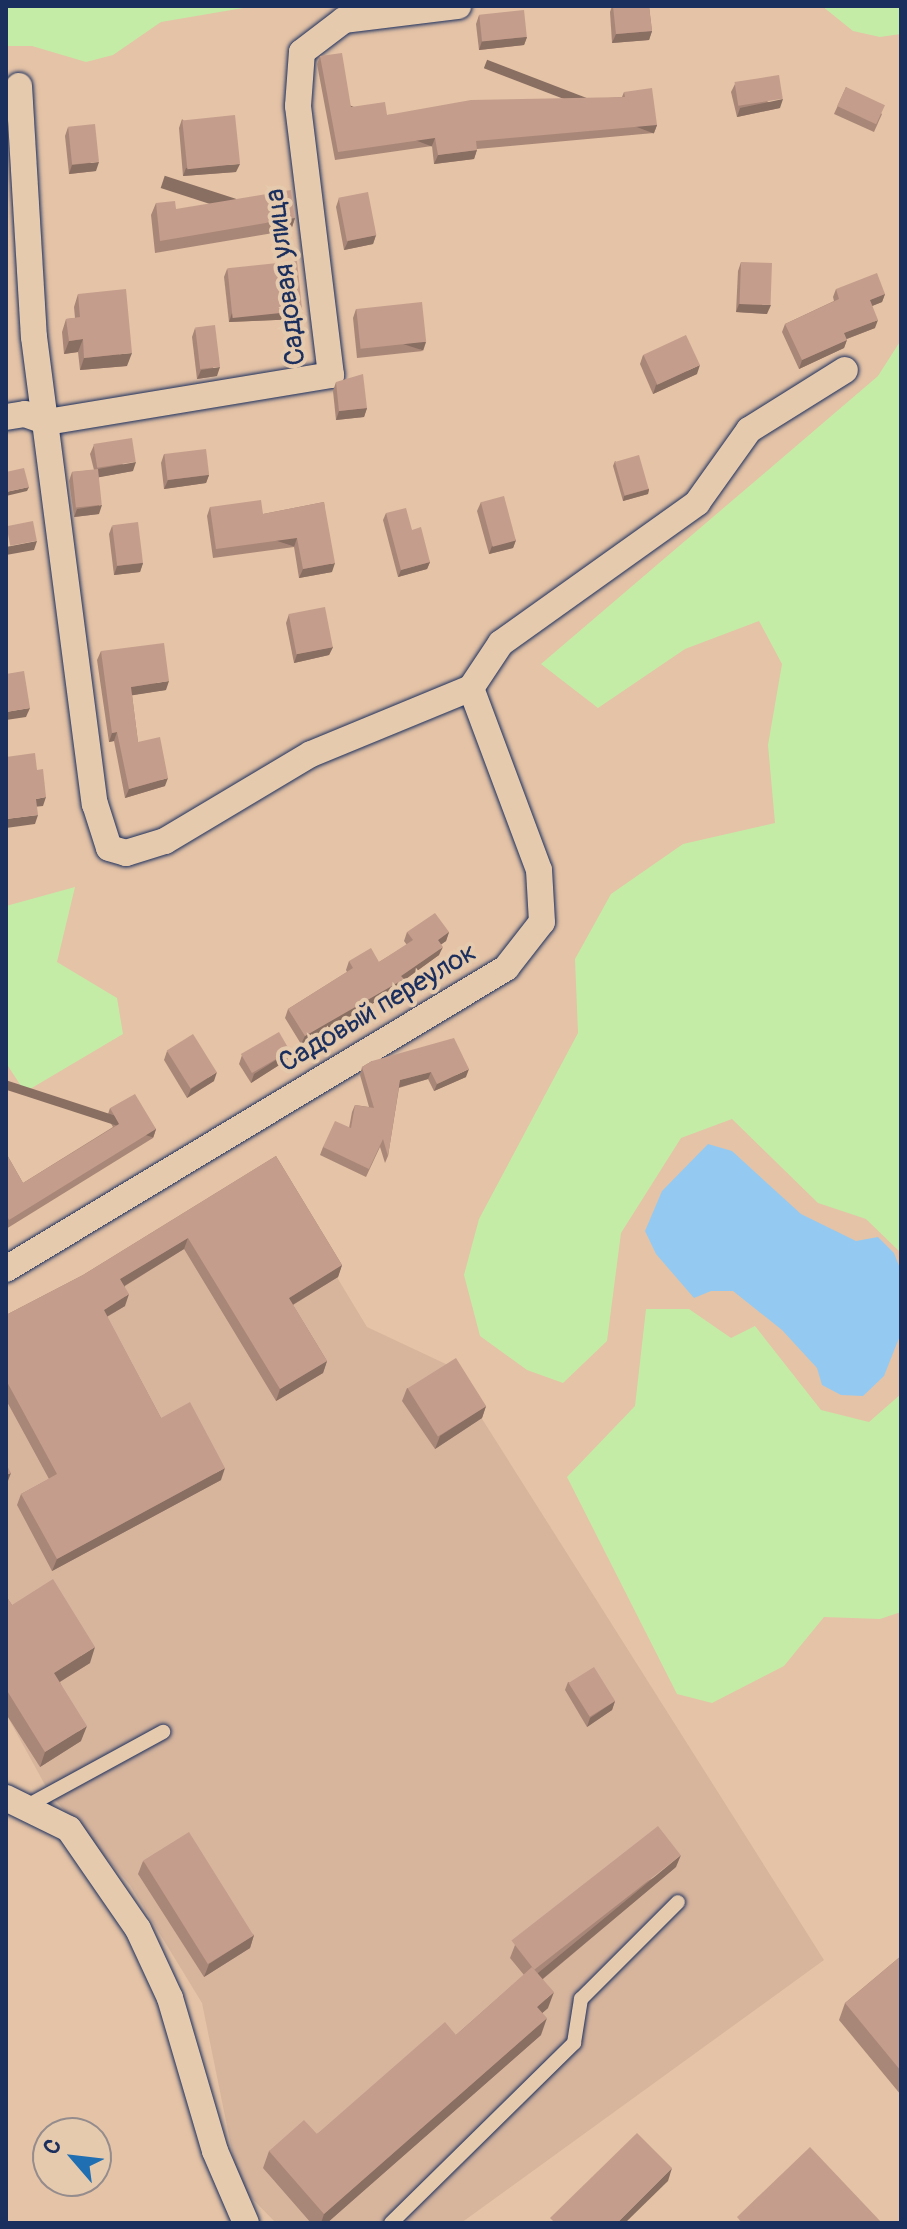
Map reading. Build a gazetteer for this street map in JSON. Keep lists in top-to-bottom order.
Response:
{
  "streets": {
    "street": ["Садовая улица", "Садовый переулок"]
  },
  "north": "top left"
}
